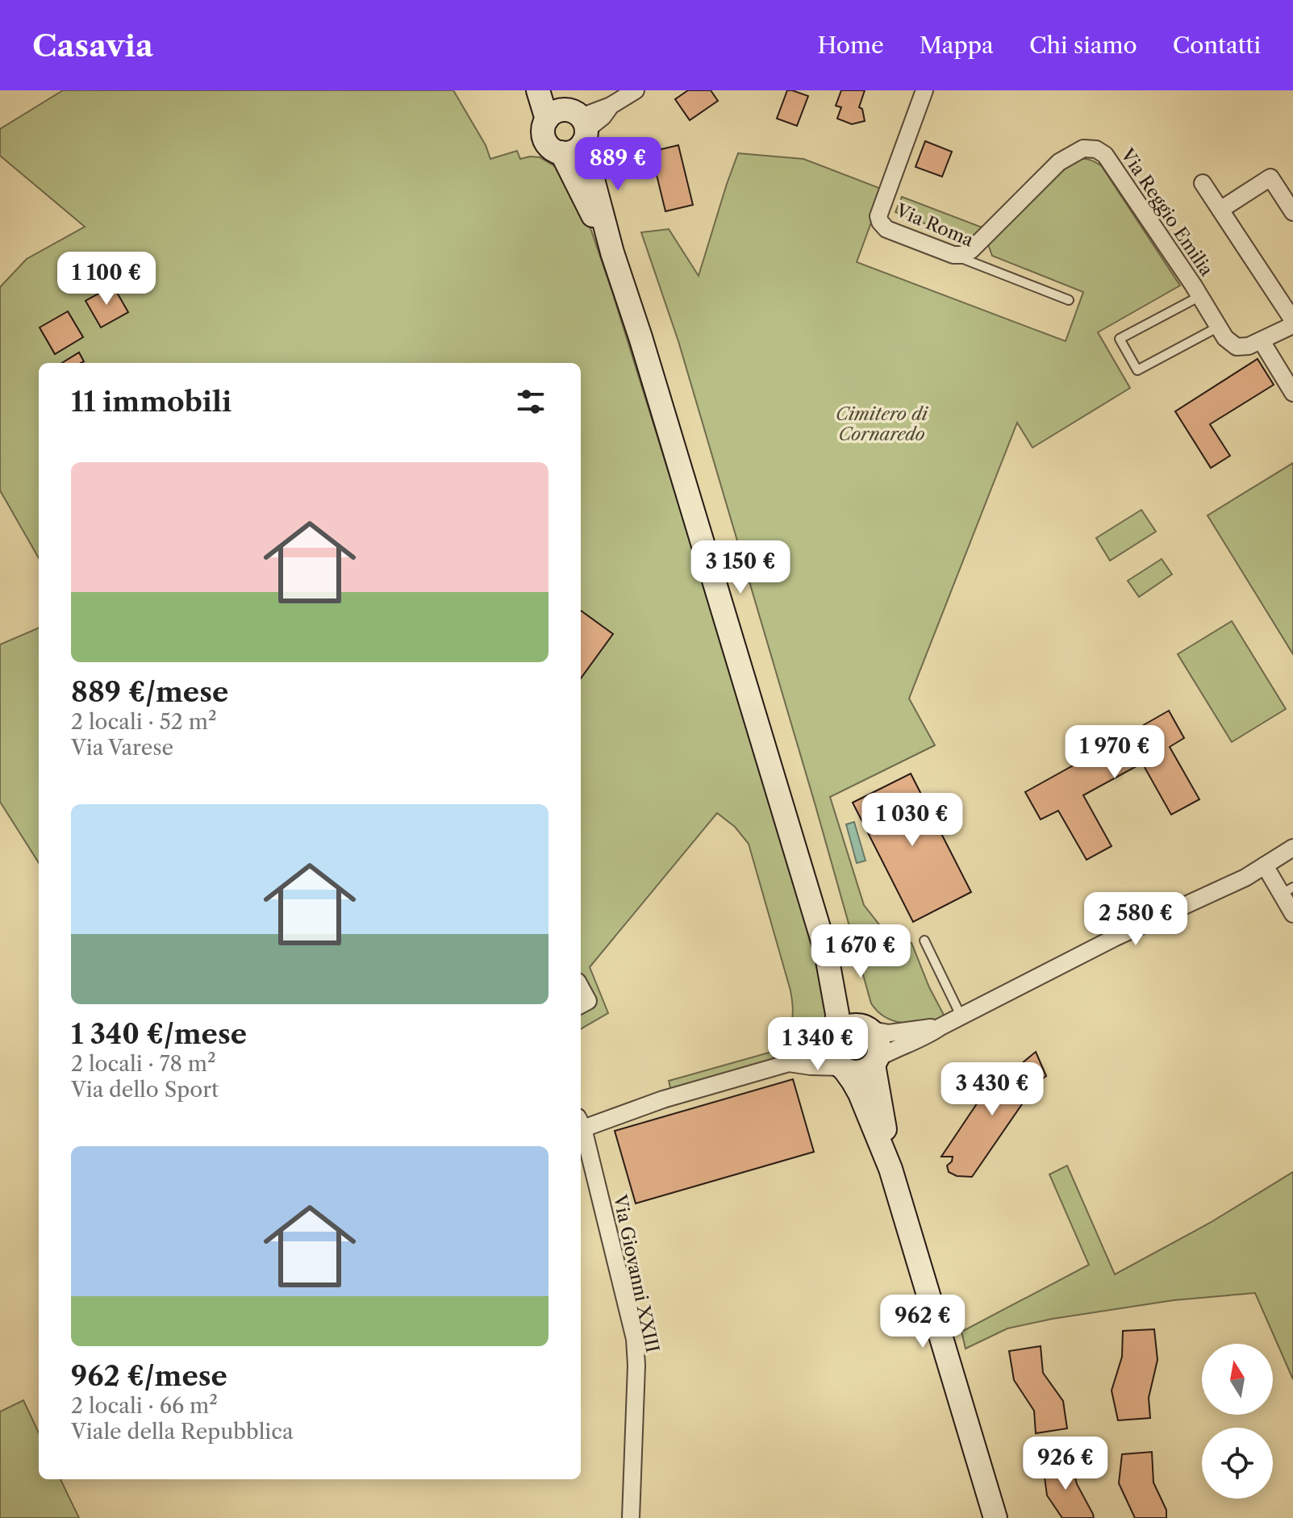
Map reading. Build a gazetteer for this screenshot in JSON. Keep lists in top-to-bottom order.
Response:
{
  "streets": {
    "street": ["Via Reggio Emilia", "Via Roma", "Via Giovanni XXIII"]
  },
  "crossings": [
    ["Via Reggio Emilia", "Via Roma"]
  ],
  "parks": ["Cimitero di Cornaredo"],
  "north": "top",
  "page": {
    "header": "Casavia",
    "nav": [
      "Home",
      "Mappa",
      "Chi siamo",
      "Contatti"
    ],
    "price": [
      "889 €",
      "1 100 €",
      "3 150 €",
      "1 970 €",
      "1 030 €",
      "2 580 €",
      "1 670 €",
      "1 340 €",
      "3 430 €",
      "962 €",
      "926 €"
    ],
    "heading": "11 immobili",
    "list": [
      {
        "name": "889 €/mese",
        "note": "2 locali · 52 m² · Via Varese"
      },
      {
        "name": "1 340 €/mese",
        "note": "2 locali · 78 m² · Via dello Sport"
      },
      {
        "name": "962 €/mese",
        "note": "2 locali · 66 m² · Viale della Repubblica"
      }
    ]
  }
}
